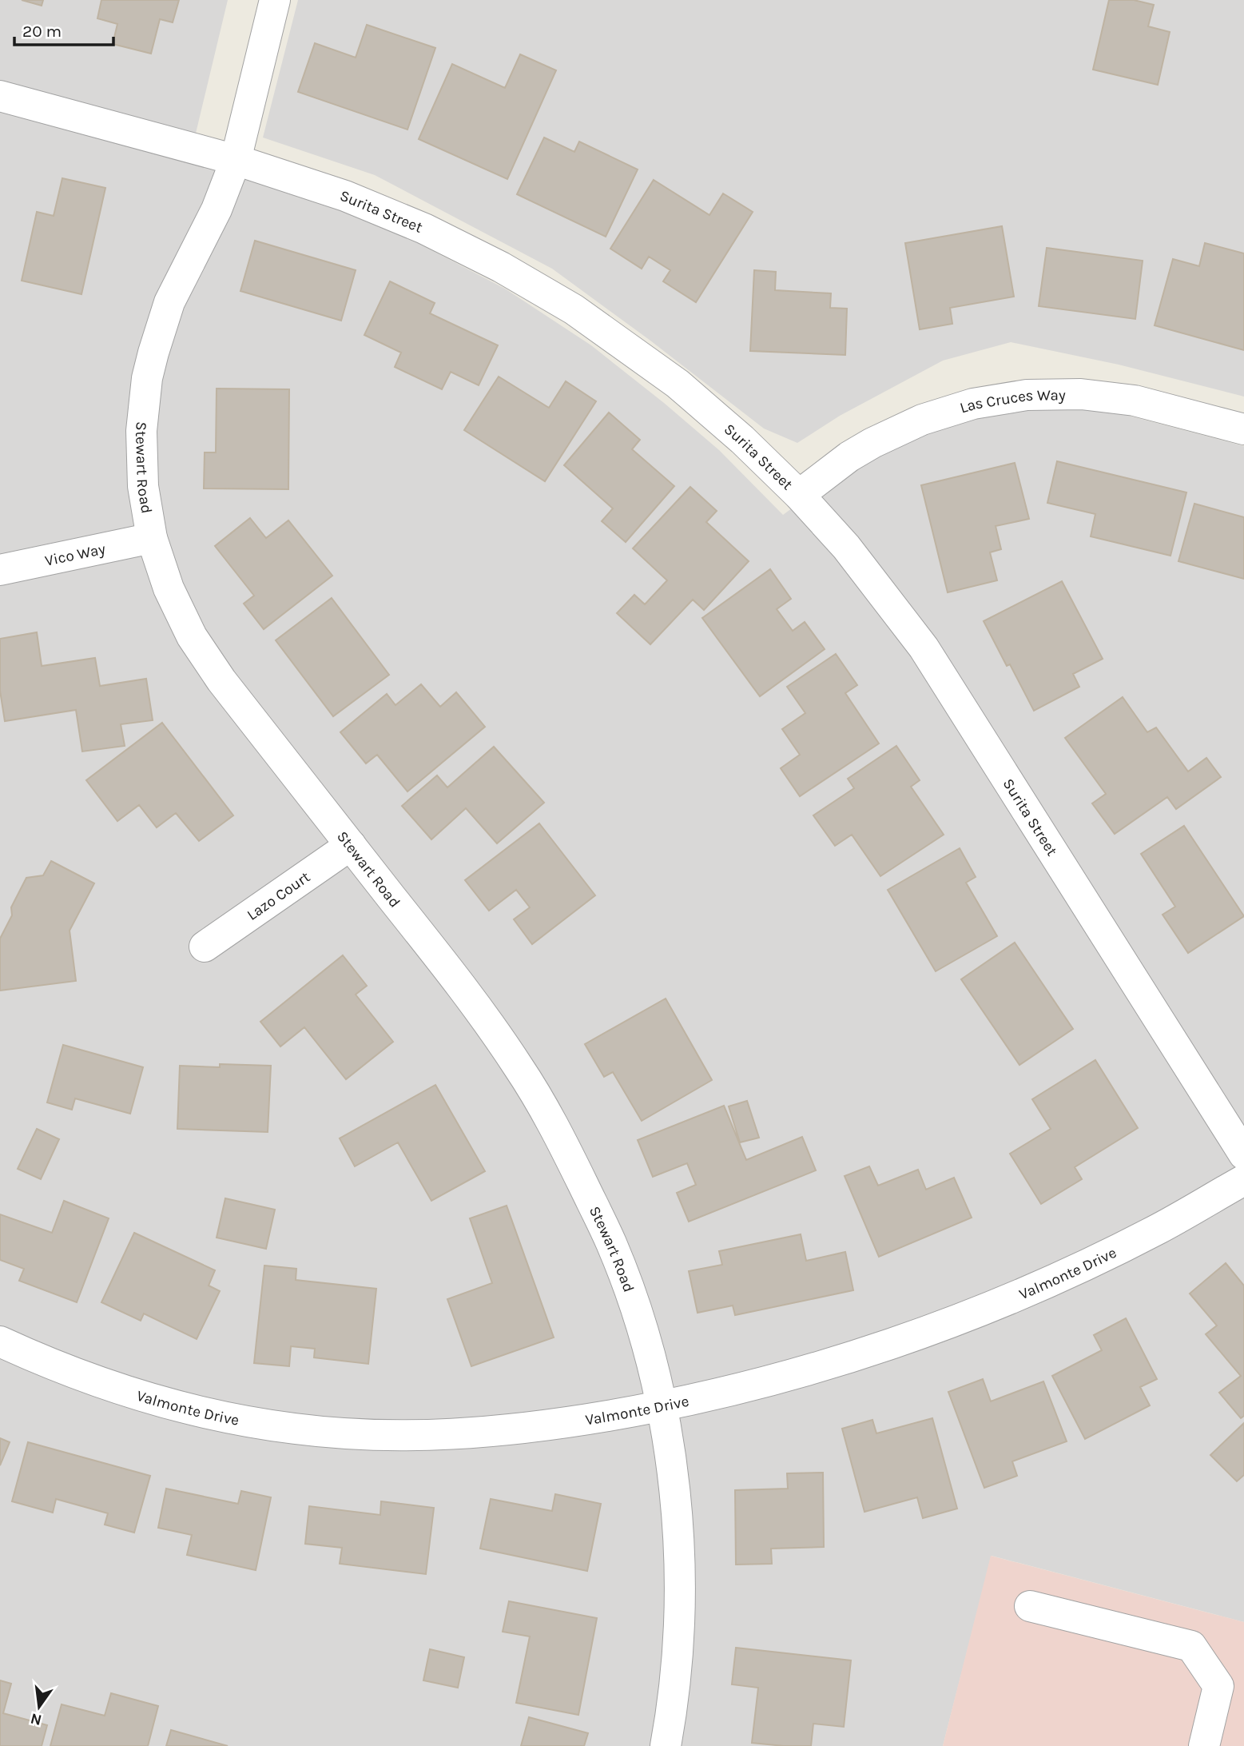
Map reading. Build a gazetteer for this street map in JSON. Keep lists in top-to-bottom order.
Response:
{
  "streets": {
    "street": [
      "Surita Street",
      "Las Cruces Way",
      "Stewart Road",
      "Vico Way",
      "Lazo Court",
      "Valmonte Drive"
    ]
  },
  "crossings": [
    ["Surita Street", "Las Cruces Way"],
    ["Surita Street", "Stewart Road"],
    ["Stewart Road", "Vico Way"],
    ["Stewart Road", "Lazo Court"],
    ["Stewart Road", "Valmonte Drive"]
  ],
  "scale_bar": "20 m",
  "north": "bottom"
}
